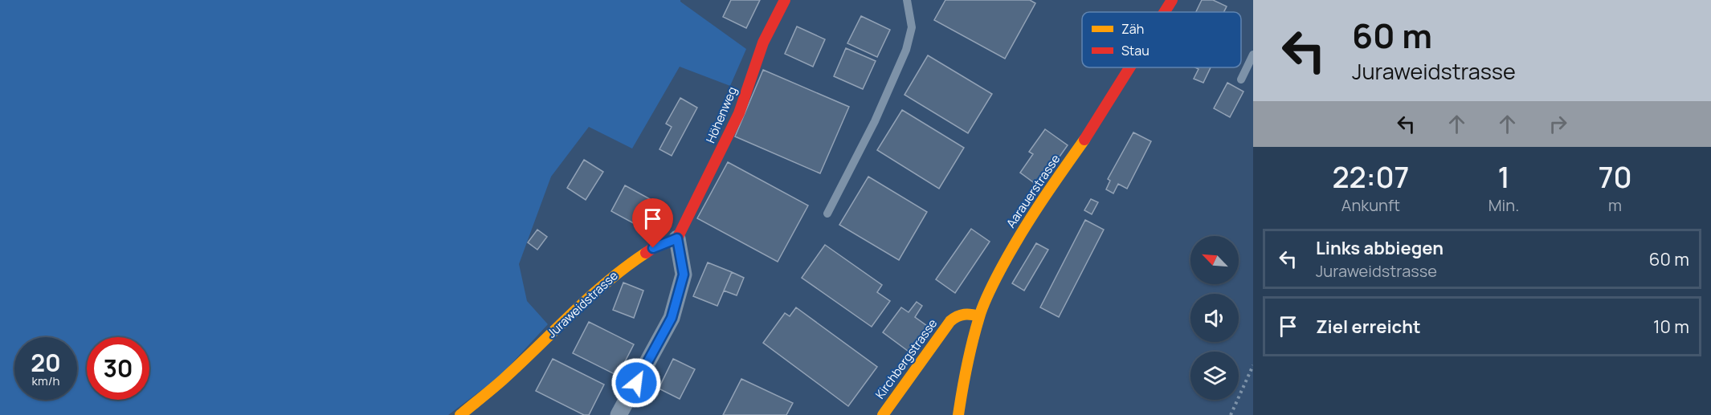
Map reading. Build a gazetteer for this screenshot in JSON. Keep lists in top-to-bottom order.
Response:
{
  "streets": {
    "street": [
      "Höhenweg",
      "Aarauerstrasse",
      "Juraweidstrasse",
      "Kirchbergstrasse"
    ]
  },
  "crossings": [
    ["Höhenweg", "Juraweidstrasse"],
    ["Aarauerstrasse", "Kirchbergstrasse"]
  ],
  "legend": ["Zäh", "Stau"],
  "north": "top left",
  "page": {
    "turn": ["60 m", "Juraweidstrasse"],
    "eta": [
      "22:07",
      "Ankunft",
      "1",
      "Min.",
      "70",
      "m"
    ],
    "list": [
      {
        "name": "Links abbiegen",
        "note": "Juraweidstrasse",
        "value": "60 m"
      },
      {
        "name": "Ziel erreicht",
        "value": "10 m"
      }
    ],
    "speed": "20 km/h",
    "limit": "30"
  }
}
